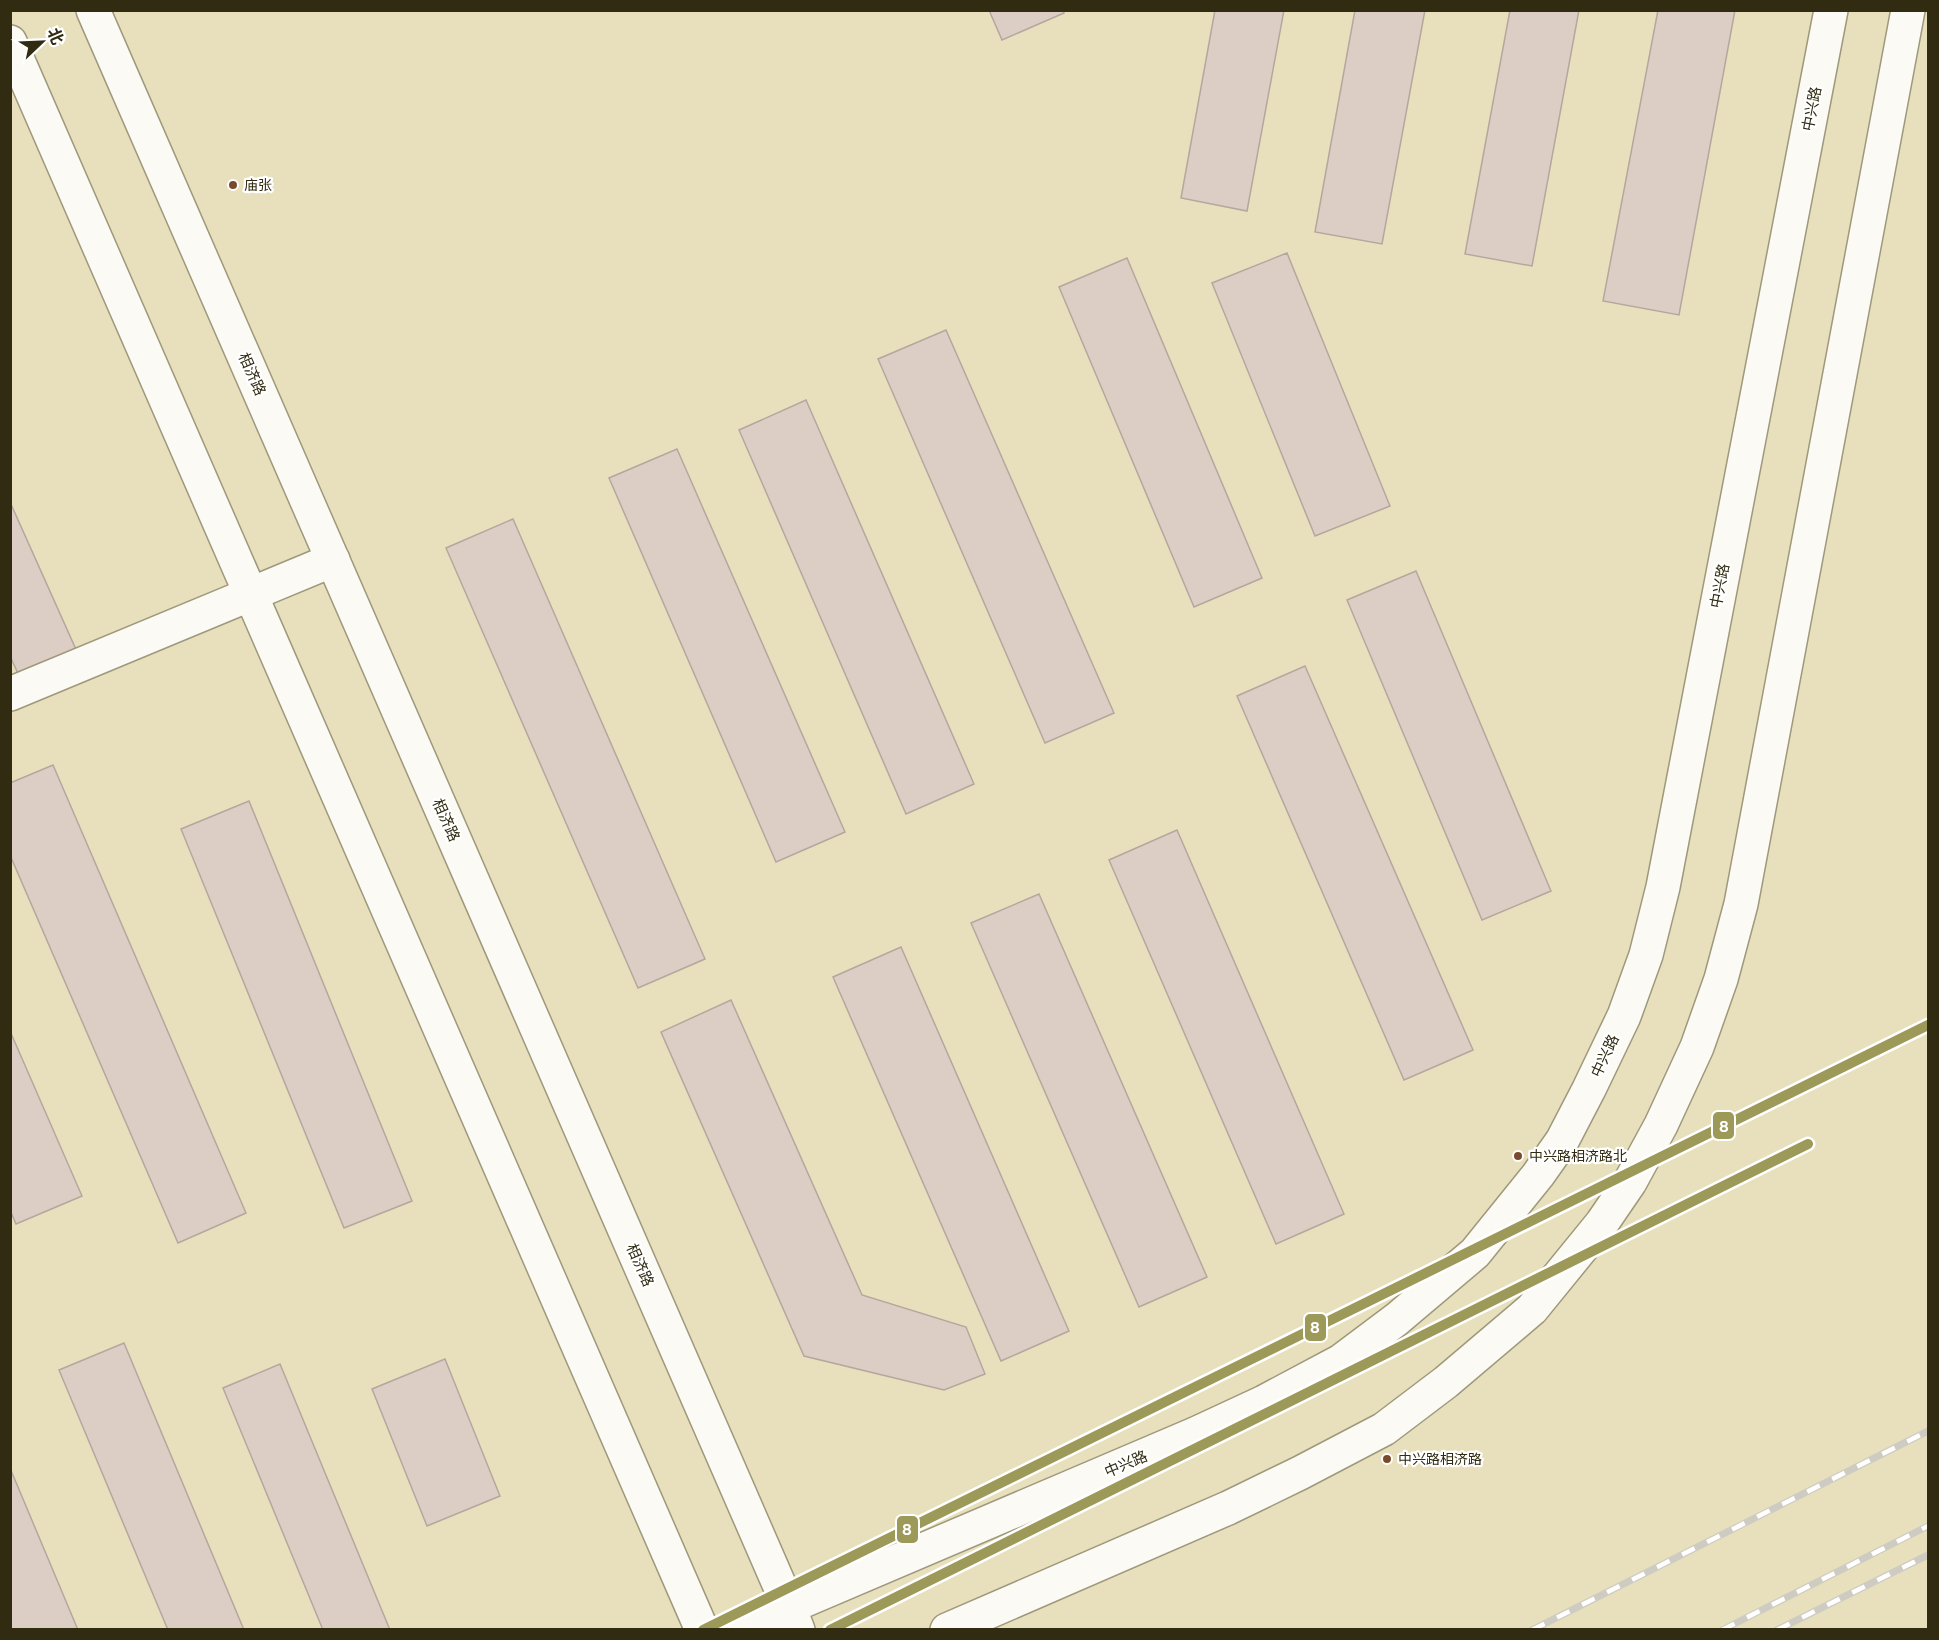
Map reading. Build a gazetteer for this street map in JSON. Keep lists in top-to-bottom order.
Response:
{
  "streets": {
    "street": ["中兴路", "相济路"]
  },
  "crossings": [
    ["中兴路", "相济路"]
  ],
  "places": ["庙张", "中兴路相济路北", "中兴路相济路"],
  "lines": ["transit line 8"],
  "north": "top right"
}
